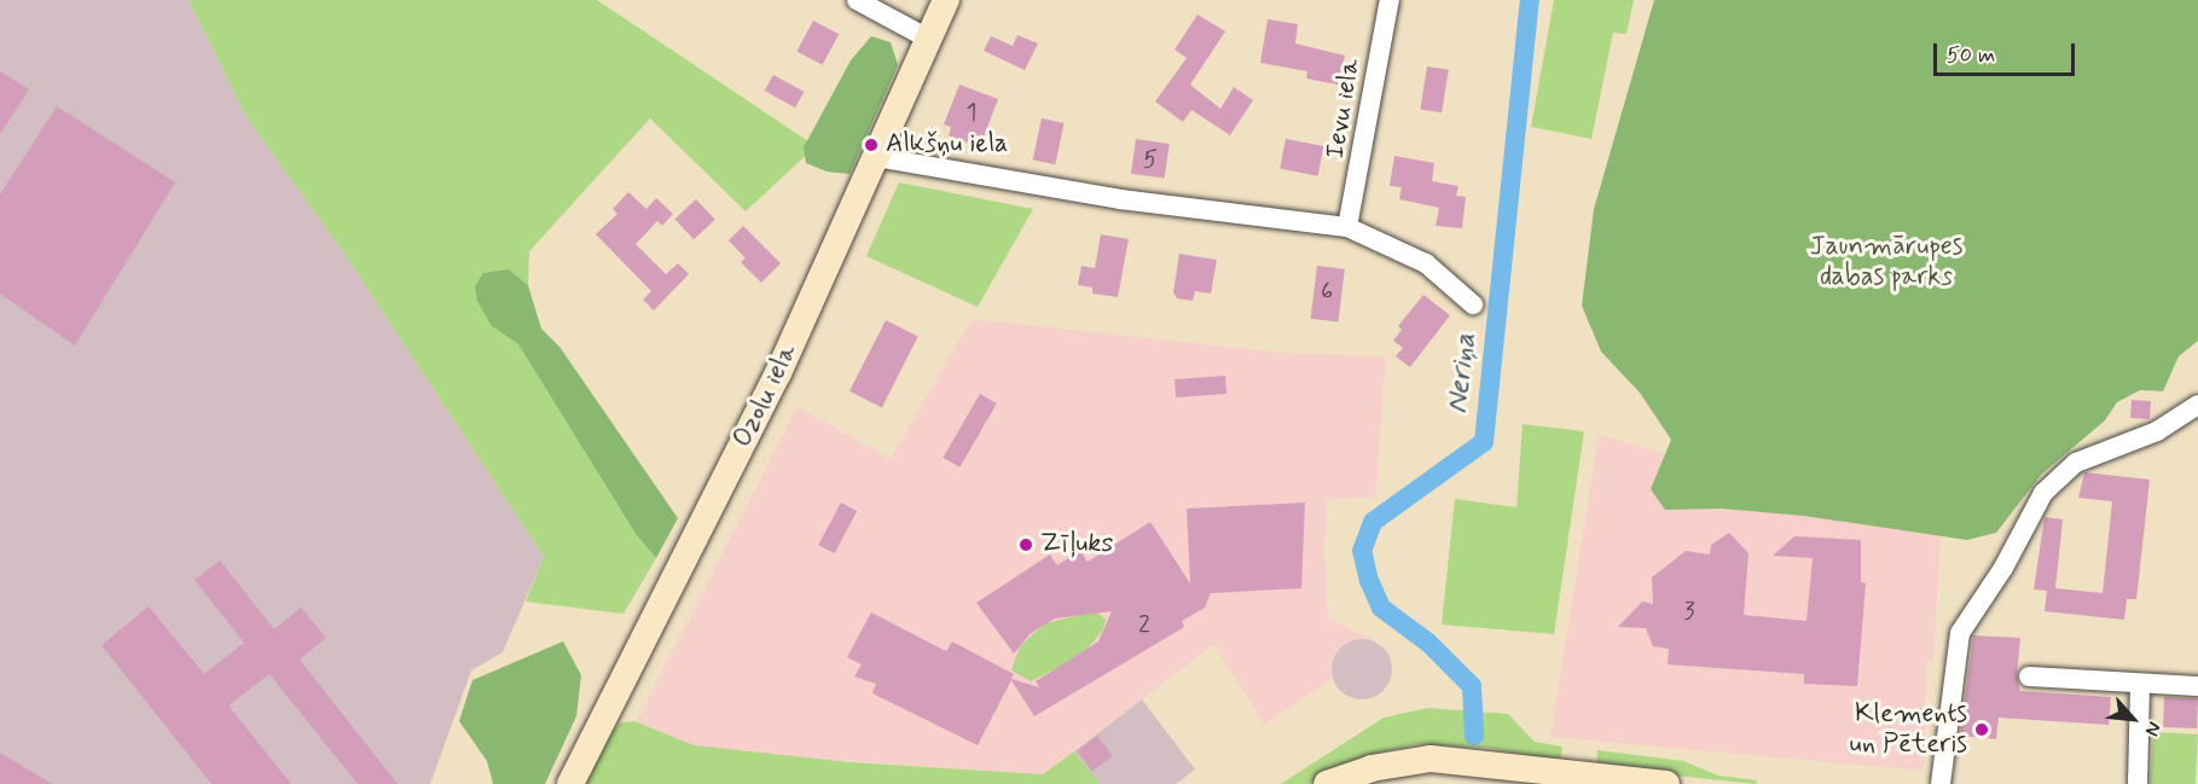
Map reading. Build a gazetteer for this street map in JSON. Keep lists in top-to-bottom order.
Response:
{
  "streets": {
    "main road": ["Ozolu iela"],
    "street": ["Ievu iela"]
  },
  "water": ["Neriņa"],
  "parks": ["Jaunmārupes dabas parks"],
  "places": ["Alkšņu iela", "Zīļuks", "Klements un Pēteris"],
  "house_numbers": [
    "1",
    "5",
    "6",
    "3",
    "2"
  ],
  "scale_bar": "50 m",
  "north": "bottom right"
}
